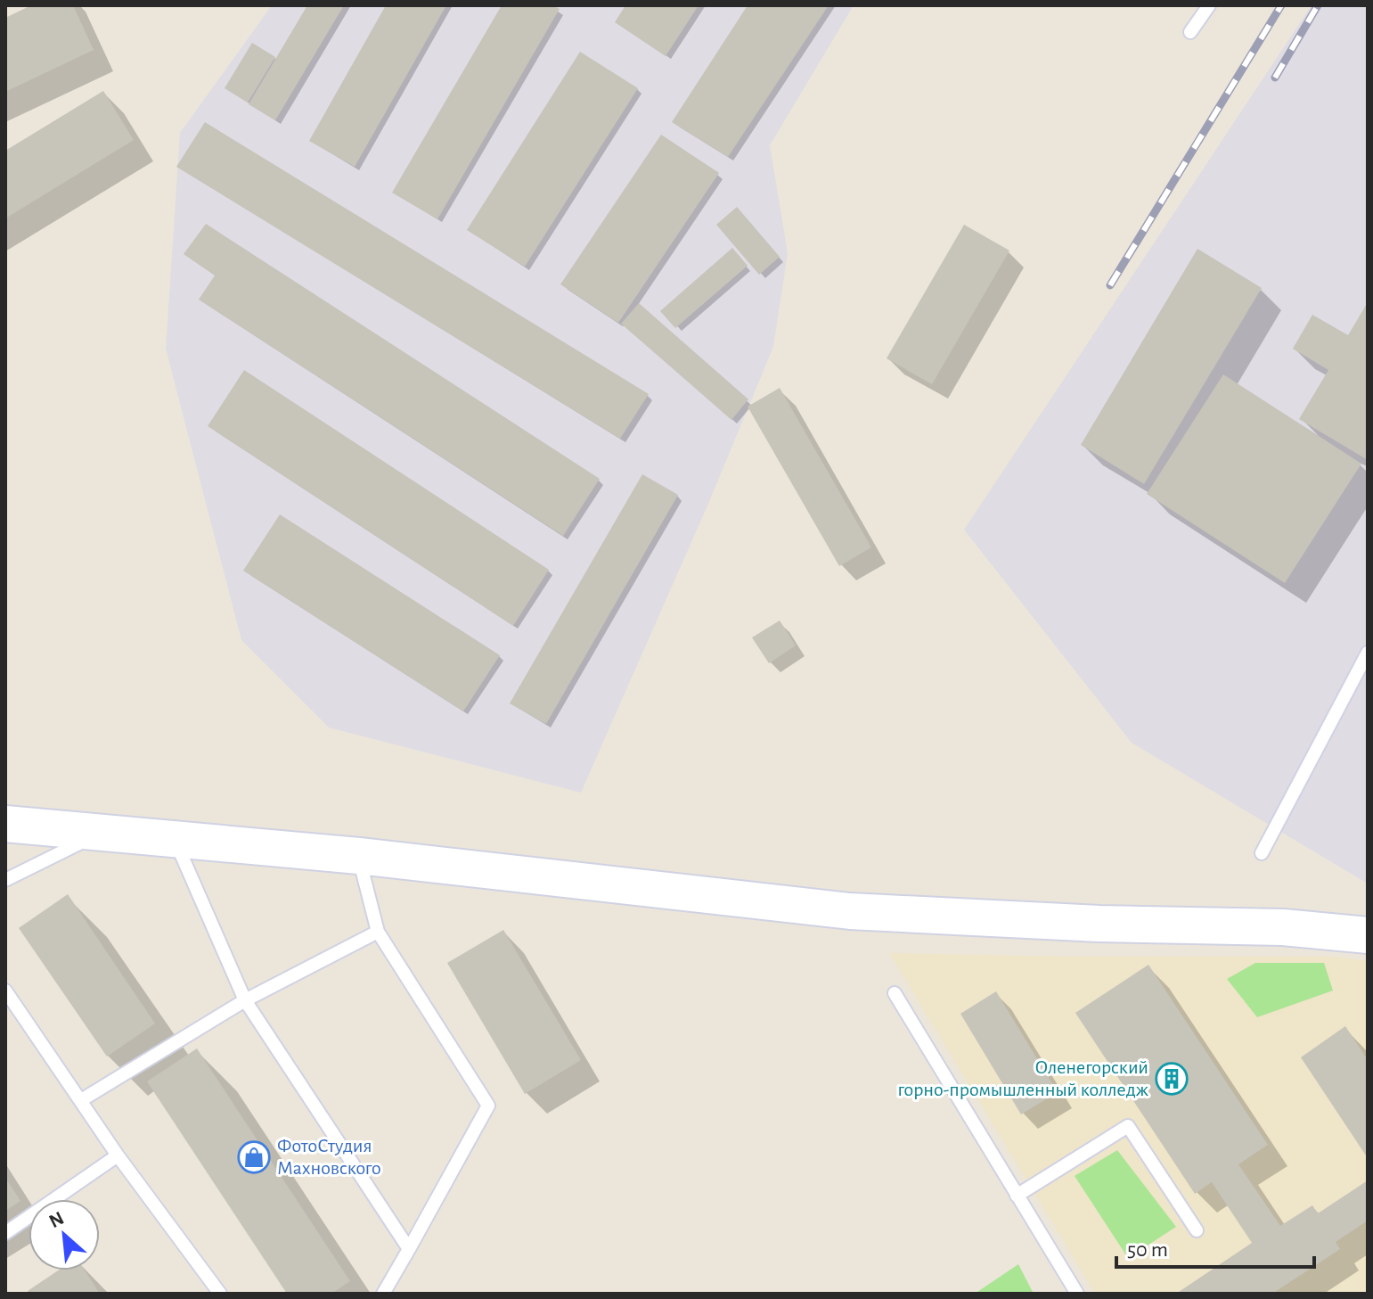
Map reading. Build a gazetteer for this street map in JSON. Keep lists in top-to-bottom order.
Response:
{
  "places": {
    "building": ["Оленегорский горно-промышленный колледж"],
    "shop": ["ФотоСтудия Махновского"]
  },
  "scale_bar": "50 m",
  "north": "top left"
}
